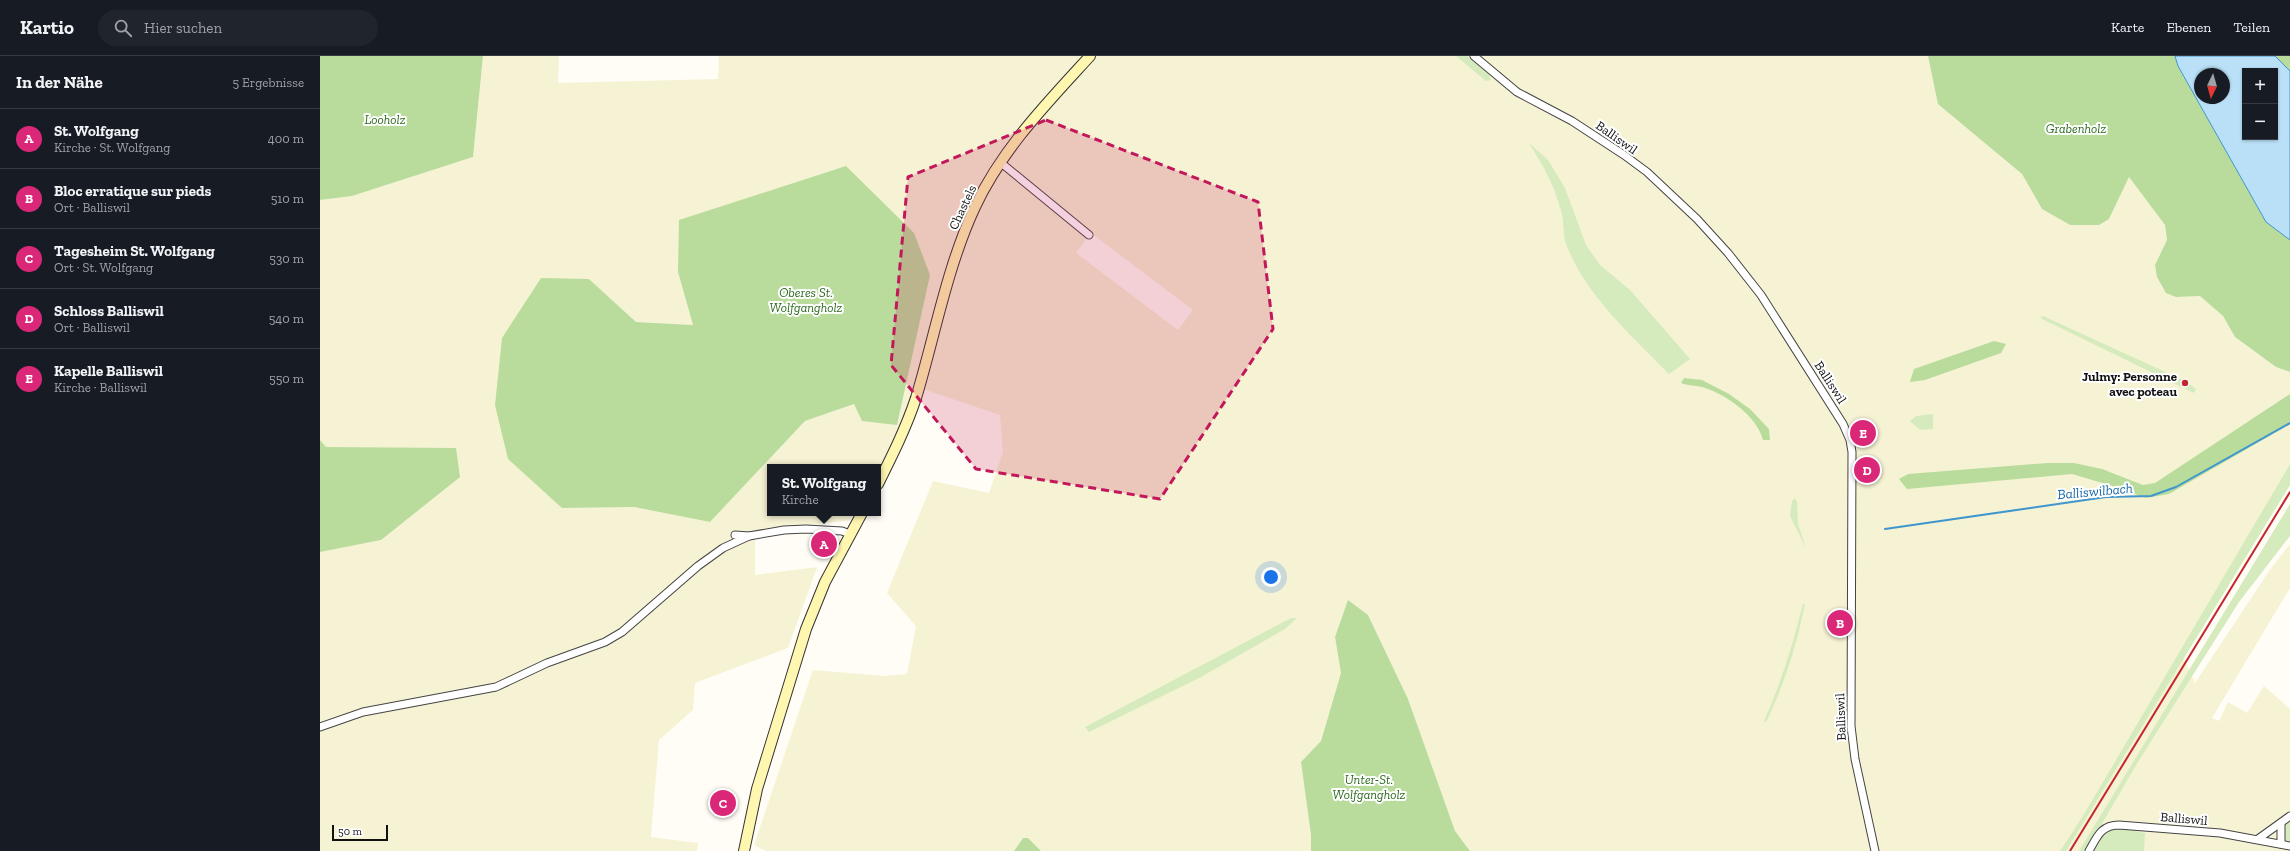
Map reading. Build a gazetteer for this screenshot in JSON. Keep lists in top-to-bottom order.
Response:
{
  "streets": {
    "main road": ["Chastels"],
    "street": ["Balliswil"]
  },
  "water": ["Balliswilbach"],
  "parks": [
    "Looholz",
    "Grabenholz",
    "Oberes St. Wolfgangholz",
    "Unter-St. Wolfgangholz"
  ],
  "places": ["Julmy: Personne avec poteau"],
  "scale_bar": "50 m",
  "north": "bottom",
  "page": {
    "header": "Kartio",
    "search": "Hier suchen",
    "nav": ["Karte", "Ebenen", "Teilen"],
    "heading": ["In der Nähe", "5 Ergebnisse"],
    "map_buttons": ["+", "−"],
    "list": [
      {
        "mark": "A",
        "name": "St. Wolfgang",
        "note": "Kirche · St. Wolfgang",
        "value": "400 m"
      },
      {
        "mark": "B",
        "name": "Bloc erratique sur pieds",
        "note": "Ort · Balliswil",
        "value": "510 m"
      },
      {
        "mark": "C",
        "name": "Tagesheim St. Wolfgang",
        "note": "Ort · St. Wolfgang",
        "value": "530 m"
      },
      {
        "mark": "D",
        "name": "Schloss Balliswil",
        "note": "Ort · Balliswil",
        "value": "540 m"
      },
      {
        "mark": "E",
        "name": "Kapelle Balliswil",
        "note": "Kirche · Balliswil",
        "value": "550 m"
      }
    ],
    "pins": [
      "E",
      "D",
      "A",
      "B",
      "C"
    ],
    "popup": ["St. Wolfgang", "Kirche"],
    "scale": "50 m"
  }
}
